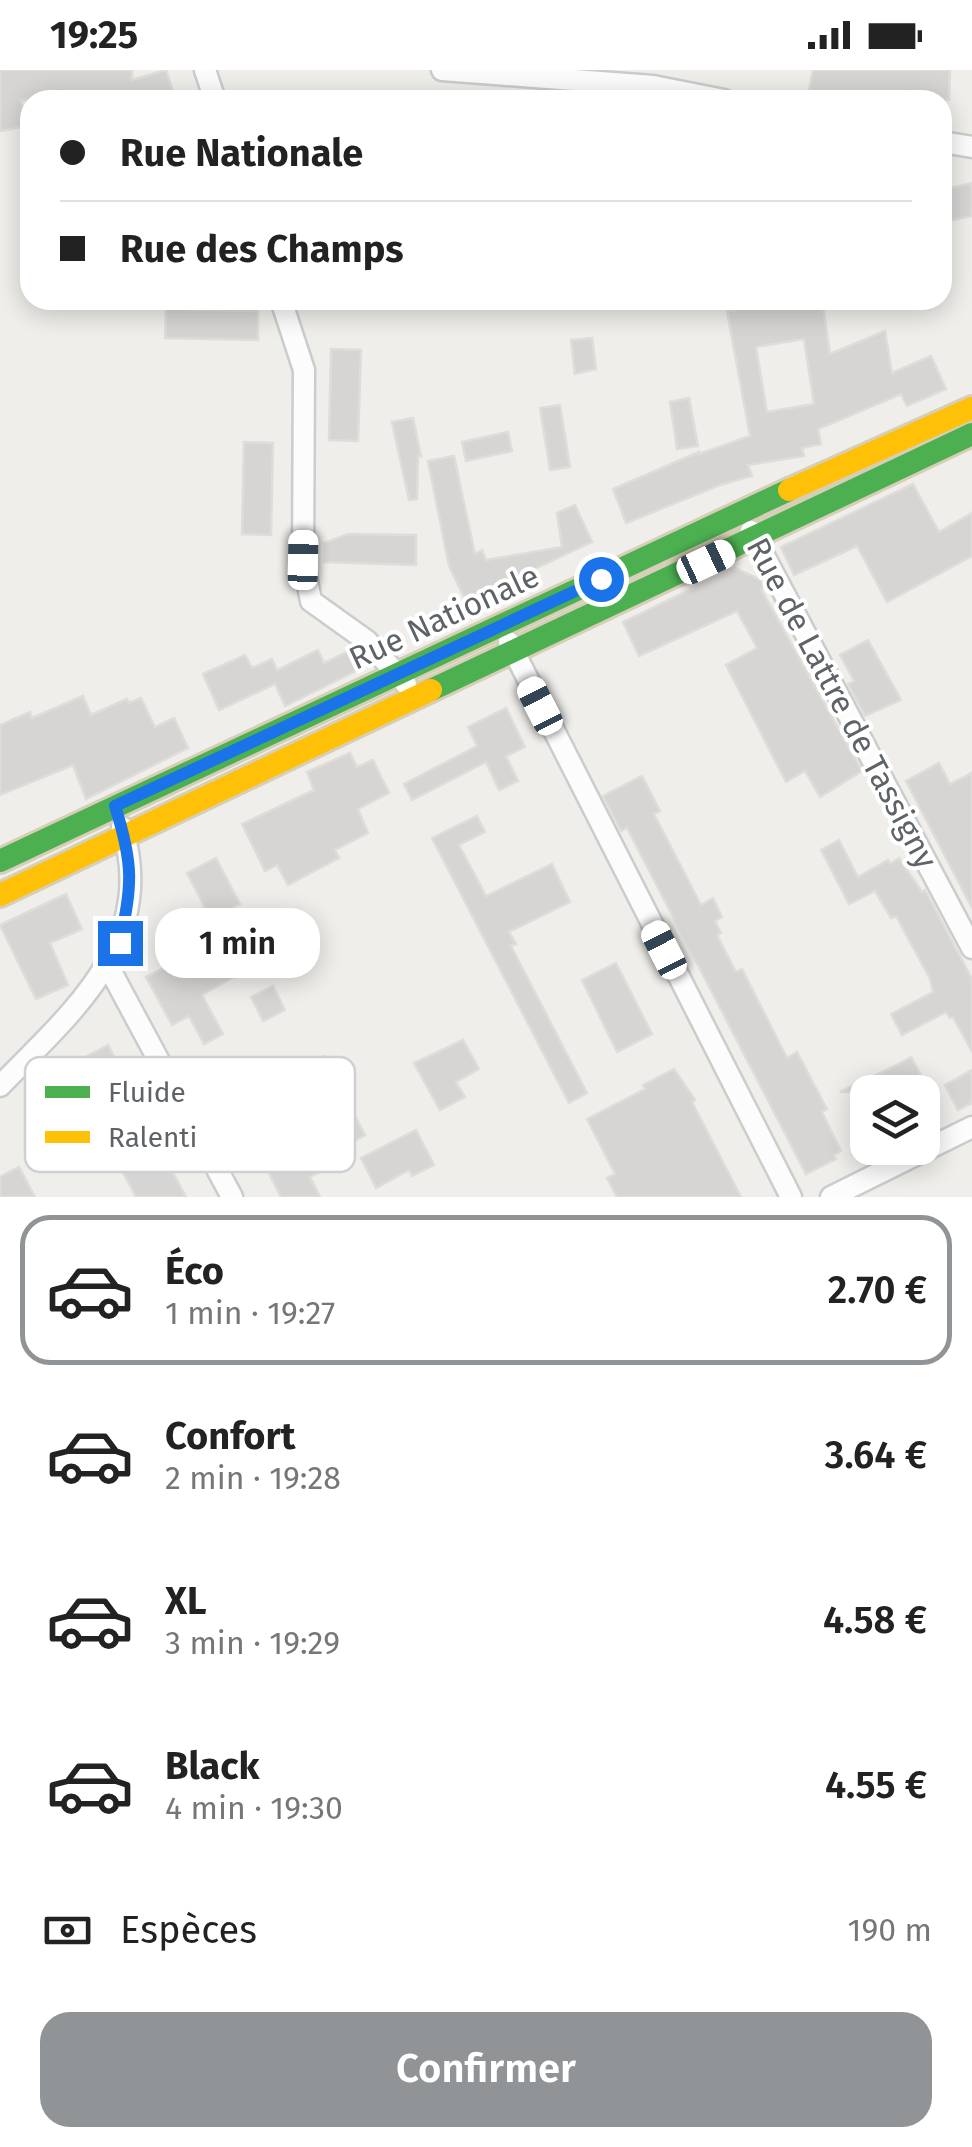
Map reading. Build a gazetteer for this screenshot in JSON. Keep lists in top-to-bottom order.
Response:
{
  "streets": {
    "main road": ["Rue Nationale"],
    "street": ["Rue de Lattre de Tassigny"]
  },
  "crossings": [
    ["Rue Nationale", "Rue de Lattre de Tassigny"]
  ],
  "legend": ["Fluide", "Ralenti"],
  "page": {
    "status": "19:25",
    "banner": ["Rue Nationale", "Rue des Champs"],
    "bubble": "1 min",
    "list": [
      {
        "name": "Éco",
        "note": "1 min · 19:27",
        "value": "2.70 €"
      },
      {
        "name": "Confort",
        "note": "2 min · 19:28",
        "value": "3.64 €"
      },
      {
        "name": "XL",
        "note": "3 min · 19:29",
        "value": "4.58 €"
      },
      {
        "name": "Black",
        "note": "4 min · 19:30",
        "value": "4.55 €"
      }
    ],
    "pay": ["Espèces", "190 m"],
    "buttons": "Confirmer"
  }
}
